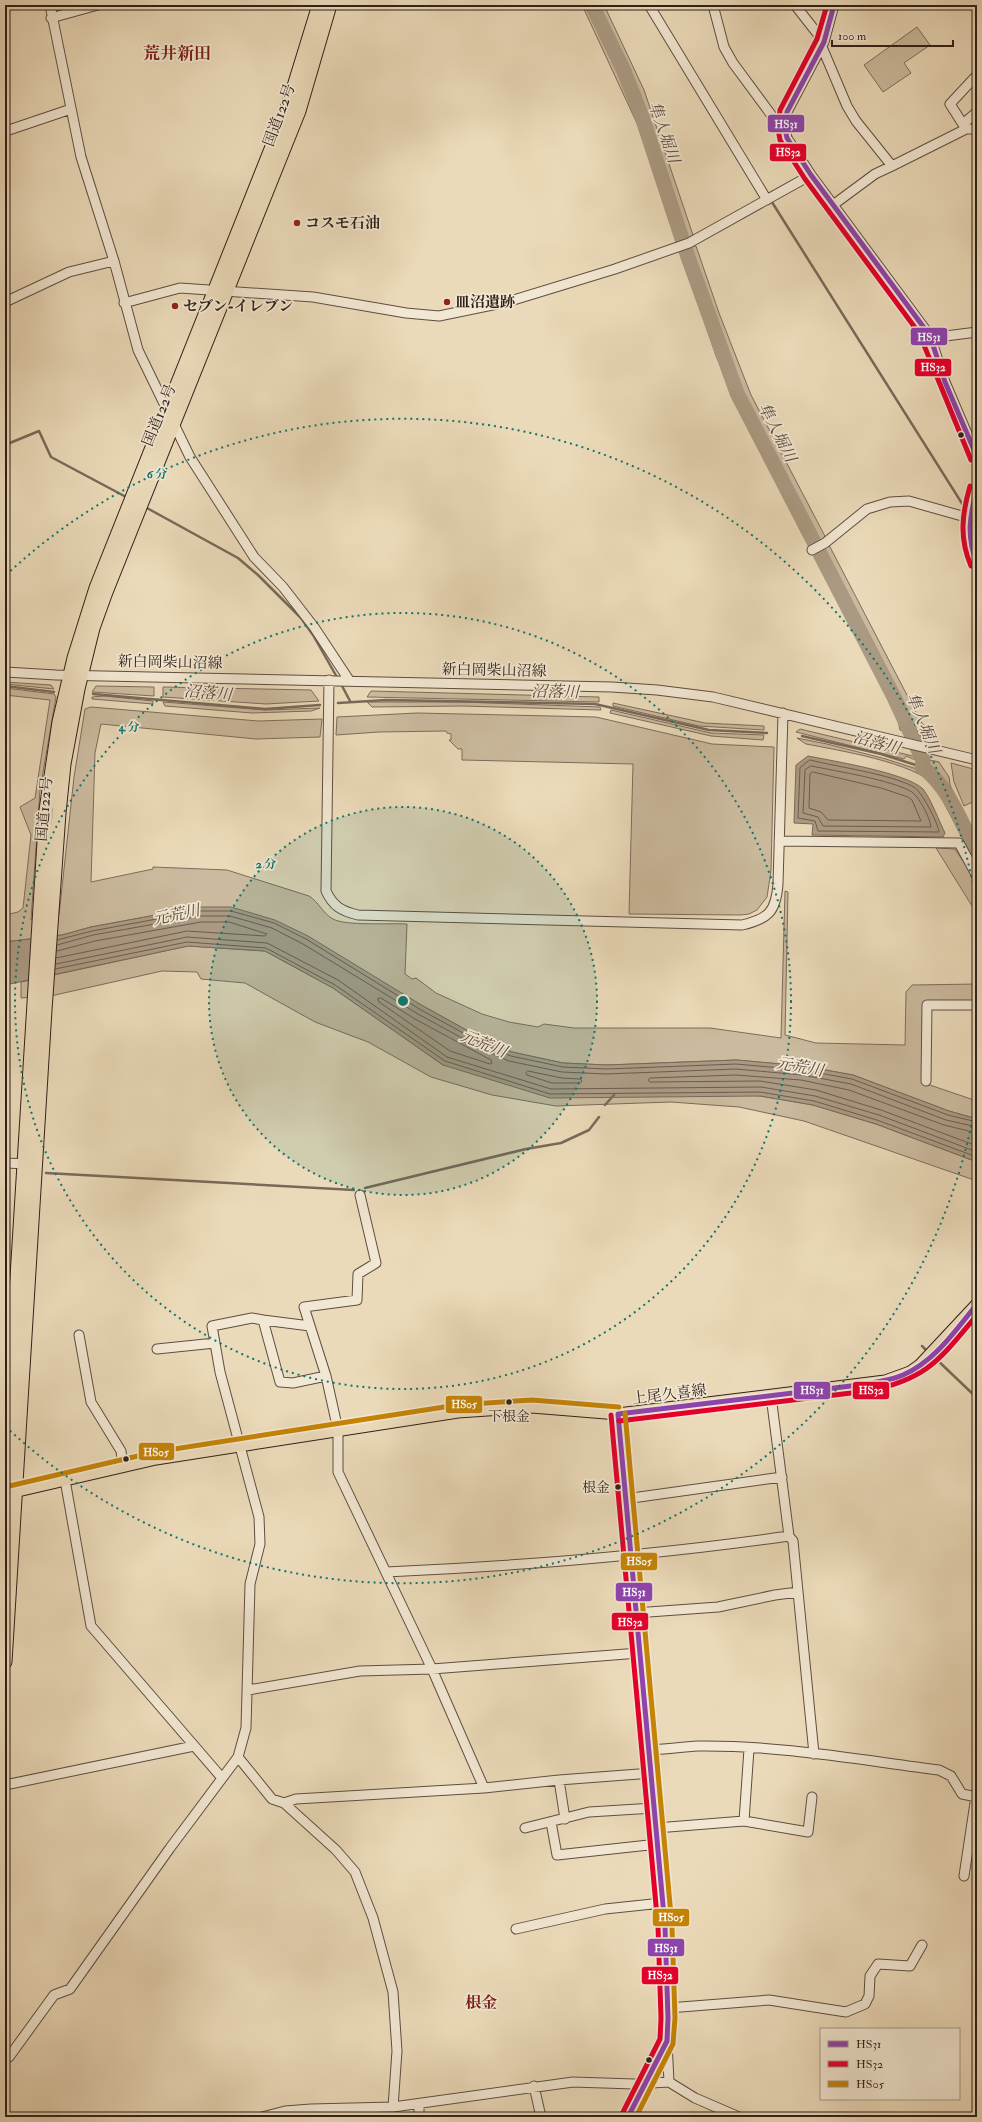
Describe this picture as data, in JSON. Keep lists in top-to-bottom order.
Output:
{
  "streets": {
    "highway": ["国道122号"],
    "main road": ["上尾久喜線"],
    "street": ["新白岡柴山沼線"]
  },
  "crossings": [
    ["国道122号", "新白岡柴山沼線"],
    ["国道122号", "上尾久喜線"]
  ],
  "districts": ["荒井新田", "根金"],
  "water": ["隼人堀川", "沼落川", "元荒川"],
  "places": [
    "コスモ石油",
    "皿沼遺跡",
    "セブン-イレブン",
    "下根金",
    "根金"
  ],
  "lines": ["transit line HS31", "transit line HS32", "transit line HS05"],
  "legend": ["HS31", "HS32", "HS05"],
  "scale_bar": "100 m",
  "rings": ["6 分", "4 分", "2 分"]
}
